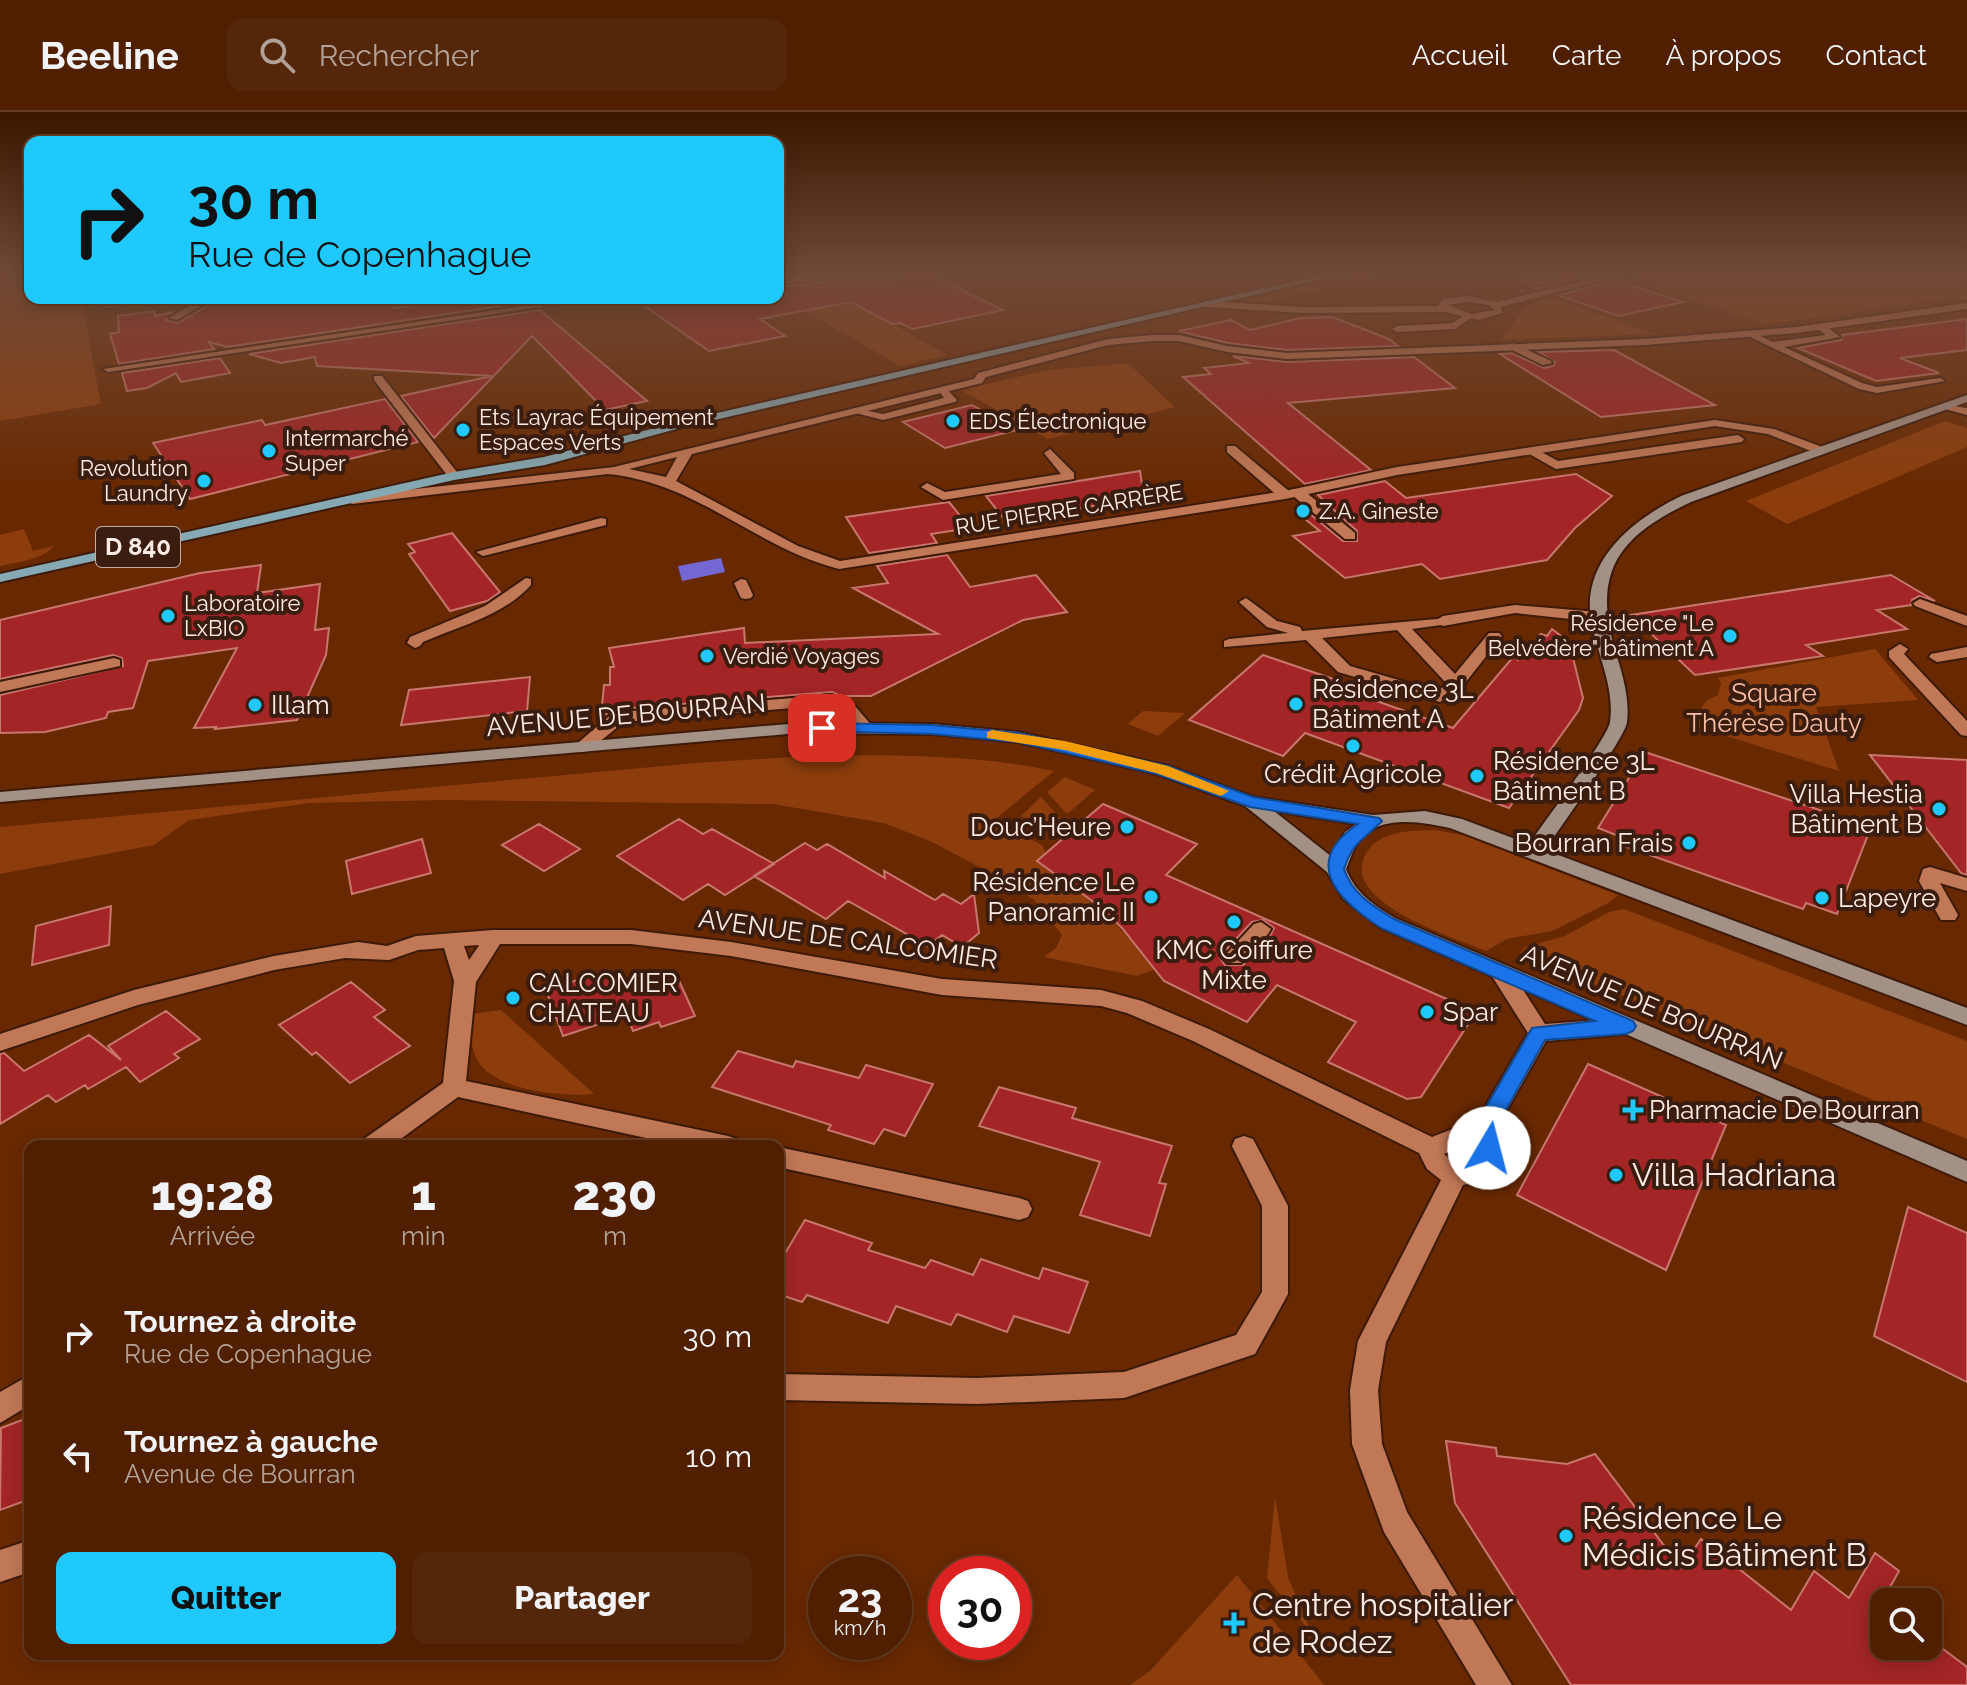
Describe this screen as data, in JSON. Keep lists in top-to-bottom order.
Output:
{
  "streets": {
    "main road": ["D 840", "AVENUE DE BOURRAN"],
    "street": ["RUE PIERRE CARRÈRE", "AVENUE DE CALCOMIER"]
  },
  "crossings": [
    ["RUE PIERRE CARRÈRE", "D 840"]
  ],
  "parks": ["Square Thérèse Dauty"],
  "places": {
    "other": [
      "EDS Électronique",
      "Ets Layrac Équipement Espaces Verts",
      "Intermarché Super",
      "Revolution Laundry",
      "Z.A. Gineste",
      "Laboratoire LxBIO",
      "Résidence \"Le Belvédère\" bâtiment A",
      "Verdié Voyages",
      "Résidence 3L Bâtiment A",
      "Illam",
      "Crédit Agricole",
      "Résidence 3L Bâtiment B",
      "Villa Hestia Bâtiment B",
      "Douc’Heure",
      "Bourran Frais",
      "Résidence Le Panoramic II",
      "Lapeyre",
      "KMC Coiffure Mixte",
      "CALCOMIER CHATEAU",
      "Spar",
      "Villa Hadriana",
      "Résidence Le Médicis Bâtiment B"
    ],
    "health": ["Pharmacie De Bourran", "Centre hospitalier de Rodez"]
  },
  "page": {
    "header": "Beeline",
    "search": "Rechercher",
    "nav": [
      "Accueil",
      "Carte",
      "À propos",
      "Contact"
    ],
    "turn": ["30 m", "Rue de Copenhague"],
    "eta": [
      "19:28",
      "Arrivée",
      "1",
      "min",
      "230",
      "m"
    ],
    "list": [
      {
        "name": "Tournez à droite",
        "note": "Rue de Copenhague",
        "value": "30 m"
      },
      {
        "name": "Tournez à gauche",
        "note": "Avenue de Bourran",
        "value": "10 m"
      }
    ],
    "buttons": ["Quitter", "Partager"],
    "speed": "23 km/h",
    "limit": "30"
  }
}
